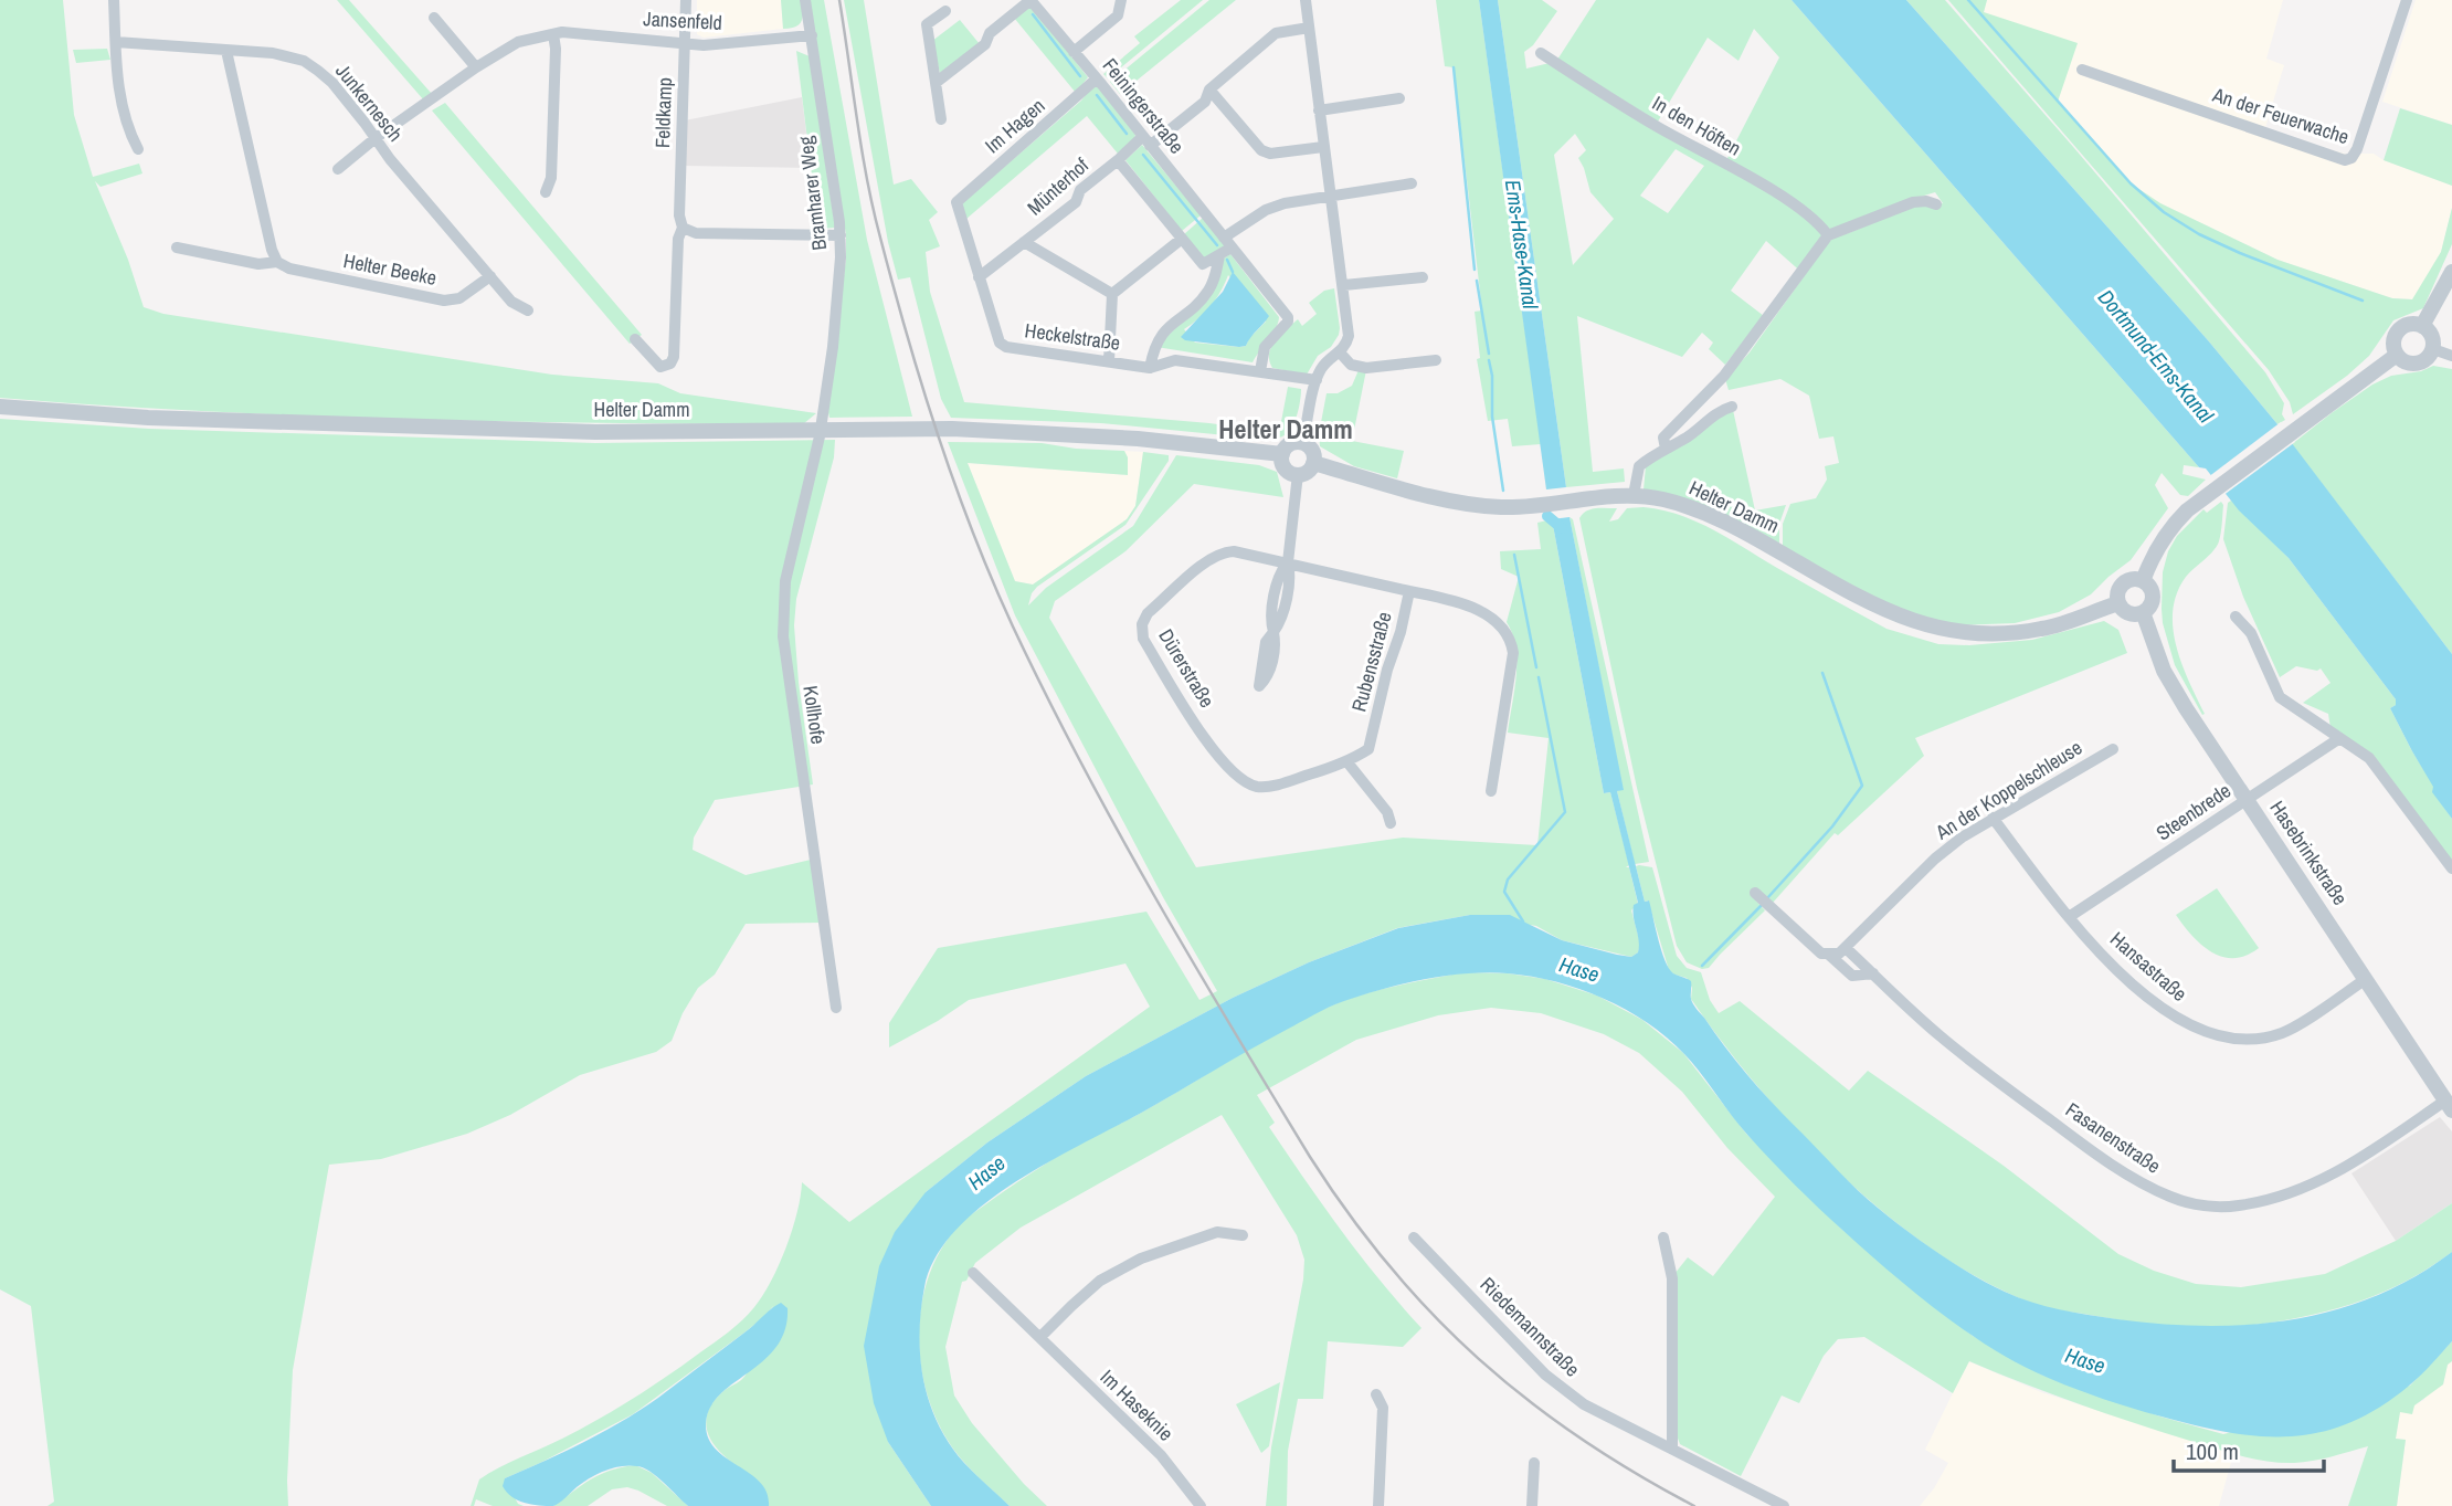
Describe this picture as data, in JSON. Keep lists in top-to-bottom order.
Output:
{
  "streets": {
    "street": [
      "Jansenfeld",
      "Junkernesch",
      "Feiningerstraße",
      "Feldkamp",
      "An der Feuerwache",
      "Im Hagen",
      "In den Höften",
      "Münterhof",
      "Bramharer Weg",
      "Helter Beeke",
      "Heckelstraße",
      "Helter Damm",
      "Rubensstraße",
      "Dürerstraße",
      "Kollhofe",
      "An der Koppelschleuse",
      "Steenbrede",
      "Hasebrinkstraße",
      "Hansastraße",
      "Fasanenstraße",
      "Riedemannstraße",
      "Im Haseknie"
    ]
  },
  "crossings": [
    ["Jansenfeld", "Junkernesch"],
    ["Jansenfeld", "Feldkamp"],
    ["Jansenfeld", "Bramharer Weg"],
    ["Junkernesch", "Helter Beeke"],
    ["Feiningerstraße", "Im Hagen"],
    ["Feiningerstraße", "Münterhof"],
    ["Feiningerstraße", "Heckelstraße"],
    ["Im Hagen", "Heckelstraße"],
    ["Münterhof", "Heckelstraße"],
    ["Bramharer Weg", "Helter Damm"],
    ["Bramharer Weg", "Kollhofe"],
    ["Helter Damm", "Kollhofe"],
    ["Helter Damm", "Hasebrinkstraße"],
    ["Rubensstraße", "Dürerstraße"],
    ["An der Koppelschleuse", "Hansastraße"],
    ["An der Koppelschleuse", "Fasanenstraße"],
    ["Steenbrede", "Hasebrinkstraße"],
    ["Steenbrede", "Hansastraße"],
    ["Hasebrinkstraße", "Hansastraße"],
    ["Hasebrinkstraße", "Fasanenstraße"]
  ],
  "districts": ["Helter Damm"],
  "water": ["Ems-Hase-Kanal", "Dortmund-Ems-Kanal", "Hase"],
  "scale_bar": "100 m"
}
